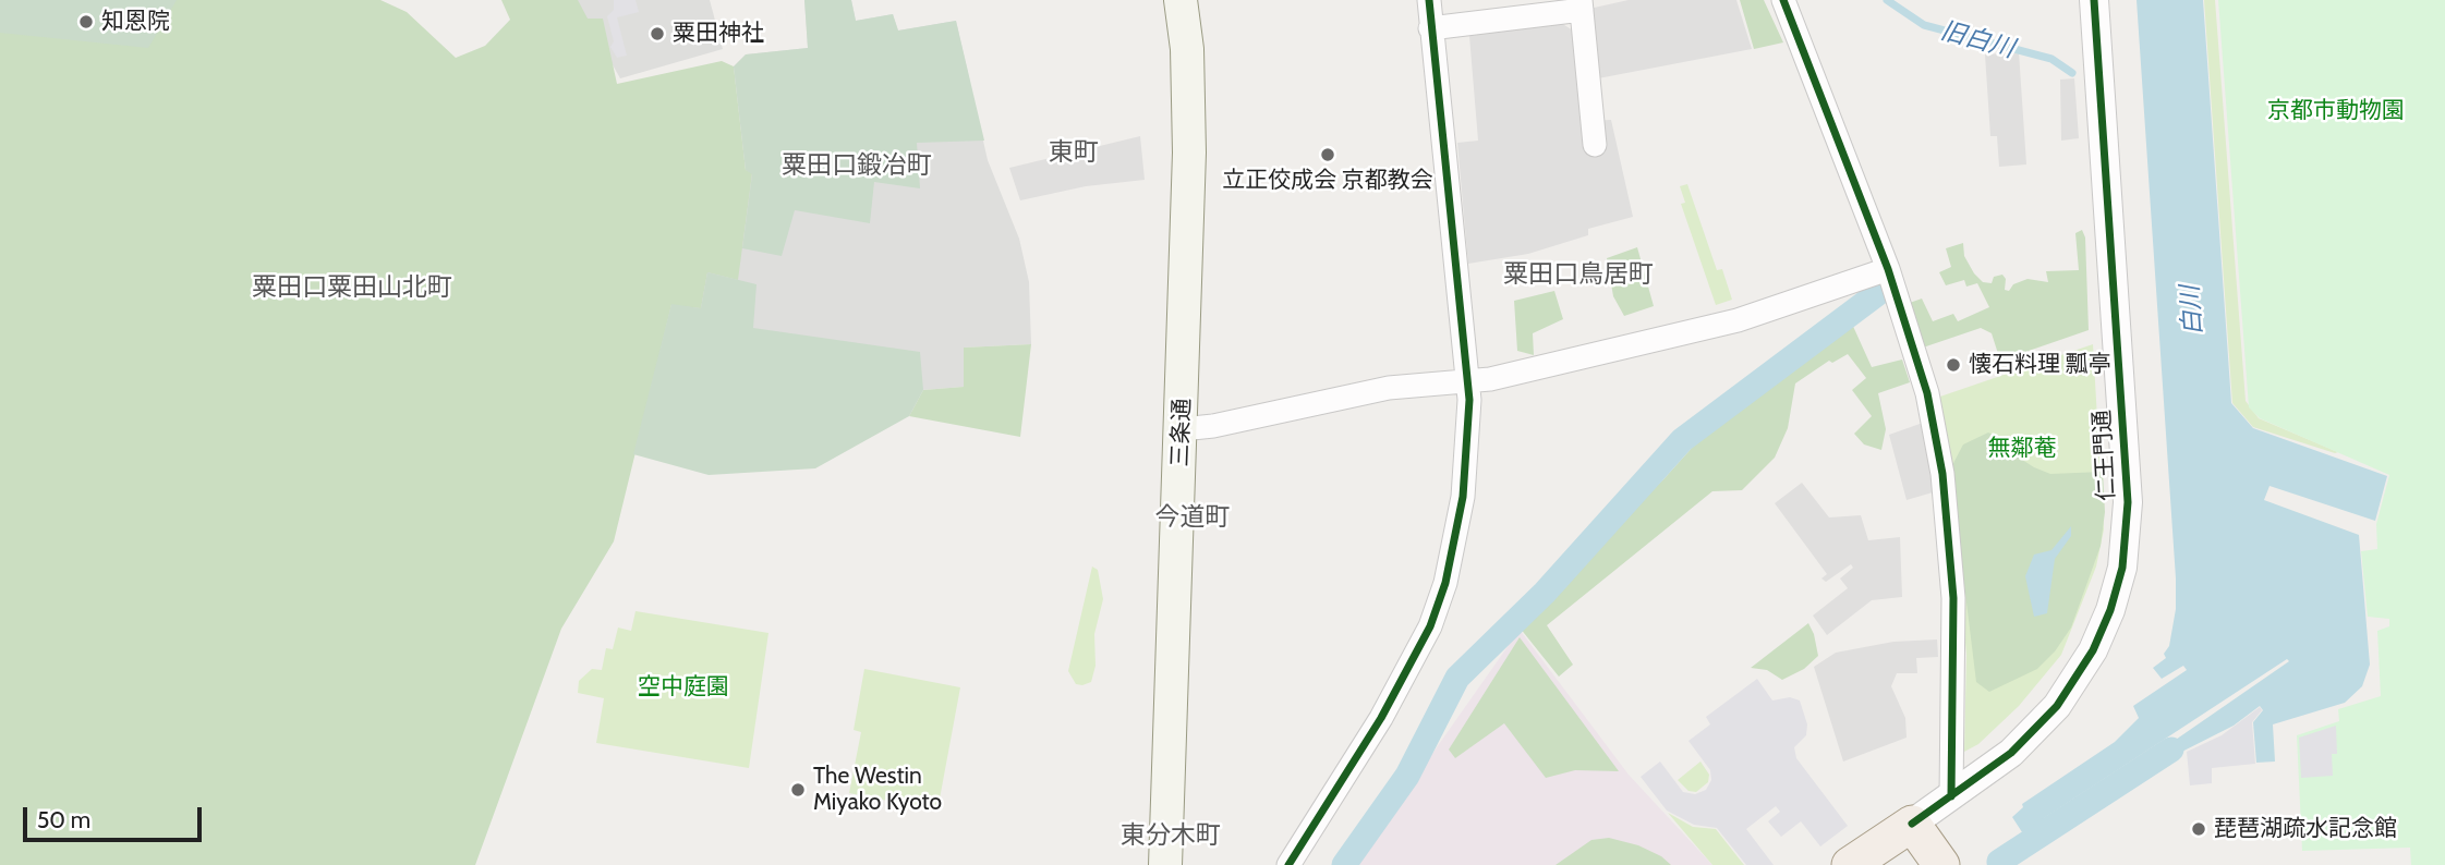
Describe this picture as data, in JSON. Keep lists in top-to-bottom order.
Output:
{
  "streets": {
    "main road": ["三条通", "仁王門通"]
  },
  "districts": [
    "東町",
    "粟田口鍛冶町",
    "粟田口鳥居町",
    "粟田口粟田山北町",
    "今道町",
    "東分木町"
  ],
  "water": ["旧白川", "白川"],
  "parks": ["京都市動物園", "無鄰菴", "空中庭園"],
  "places": [
    "知恩院",
    "粟田神社",
    "立正佼成会 京都教会",
    "懐石料理 瓢亭",
    "The Westin Miyako Kyoto",
    "琵琶湖疏水記念館"
  ],
  "scale_bar": "50 m"
}
